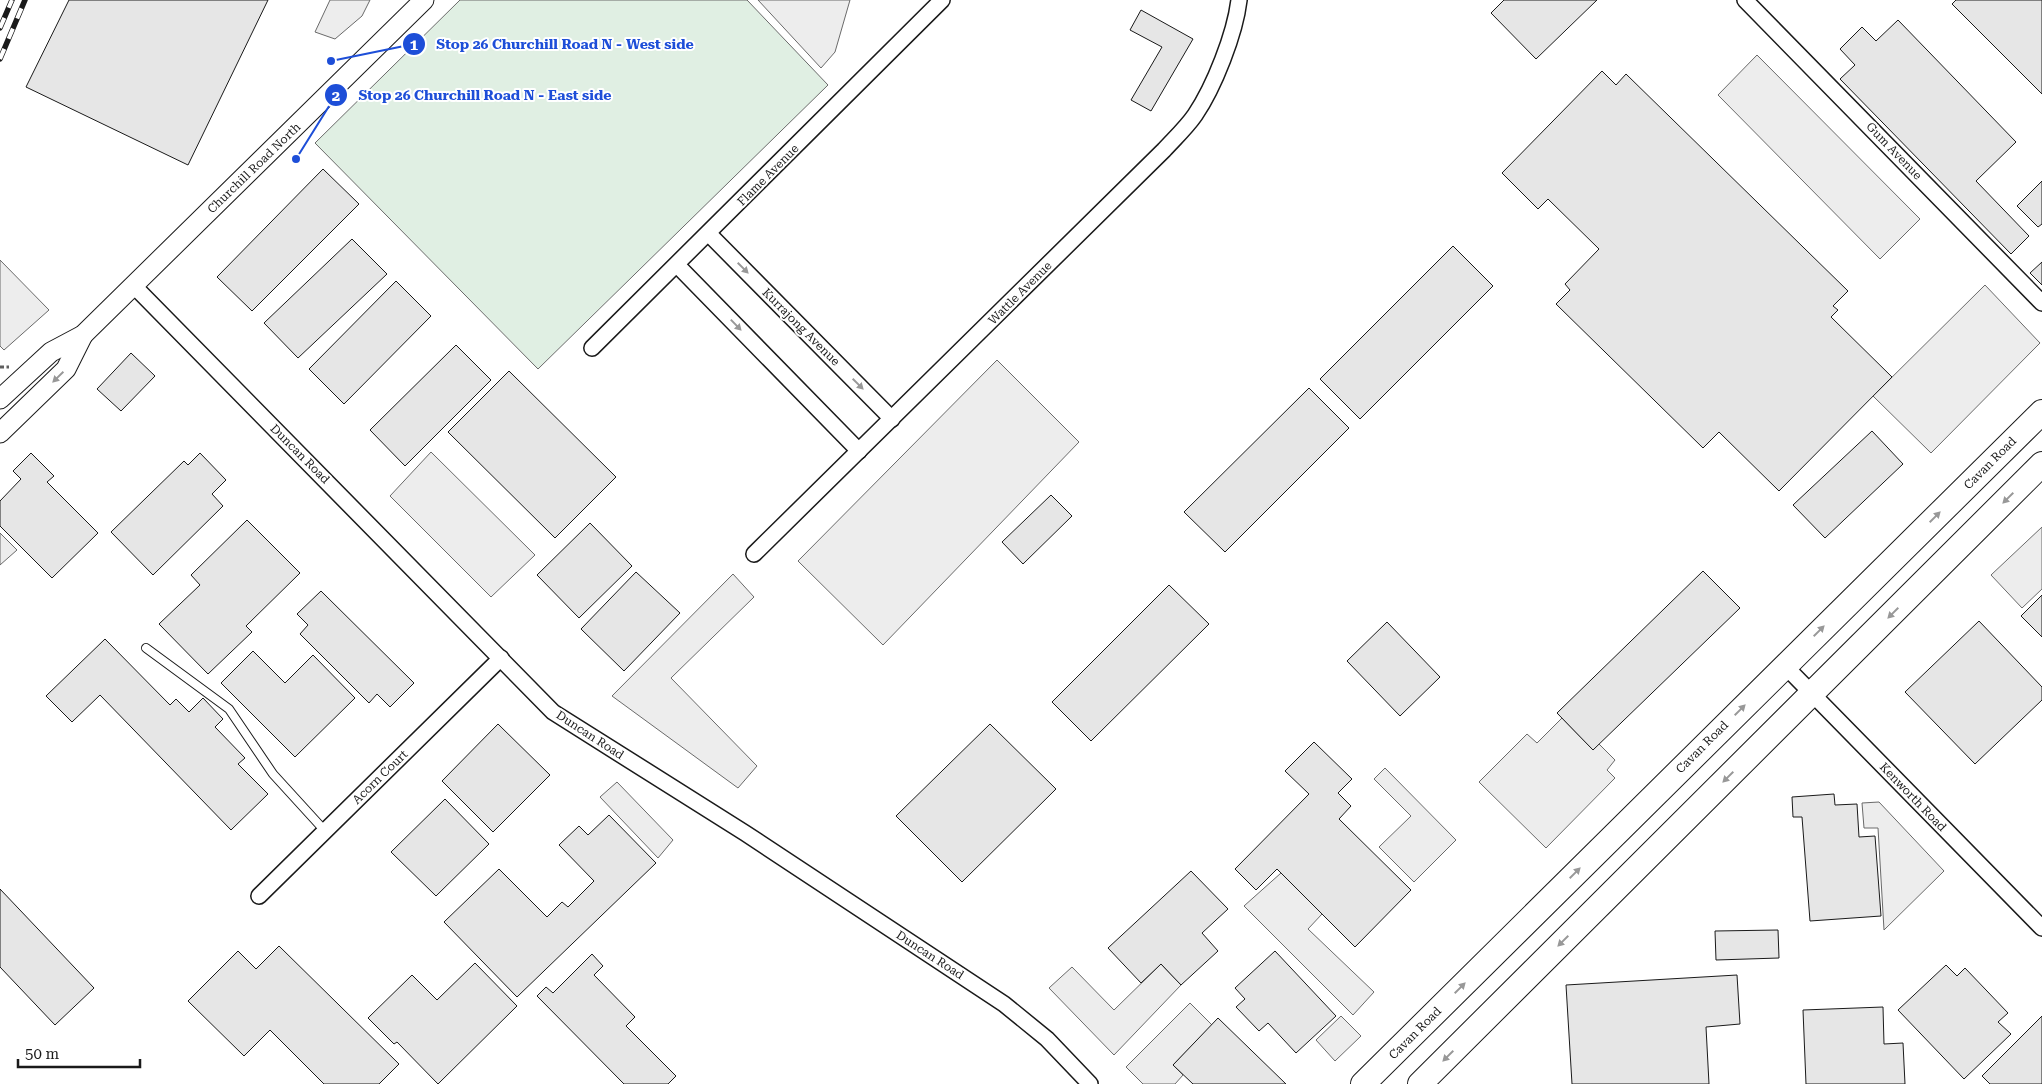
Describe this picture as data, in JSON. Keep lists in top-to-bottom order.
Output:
{
  "streets": {
    "main road": ["Cavan Road"],
    "street": [
      "Gum Avenue",
      "Churchill Road North",
      "Flame Avenue",
      "Wattle Avenue",
      "Kurrajong Avenue",
      "Duncan Road",
      "Acorn Court",
      "Kenworth Road"
    ]
  },
  "crossings": [
    ["Churchill Road North", "Duncan Road"],
    ["Flame Avenue", "Kurrajong Avenue"],
    ["Wattle Avenue", "Kurrajong Avenue"],
    ["Duncan Road", "Acorn Court"],
    ["Cavan Road", "Kenworth Road"]
  ],
  "places": ["Stop 26 Churchill Road N - West side", "Stop 26 Churchill Road N - East side"],
  "scale_bar": "50 m"
}
